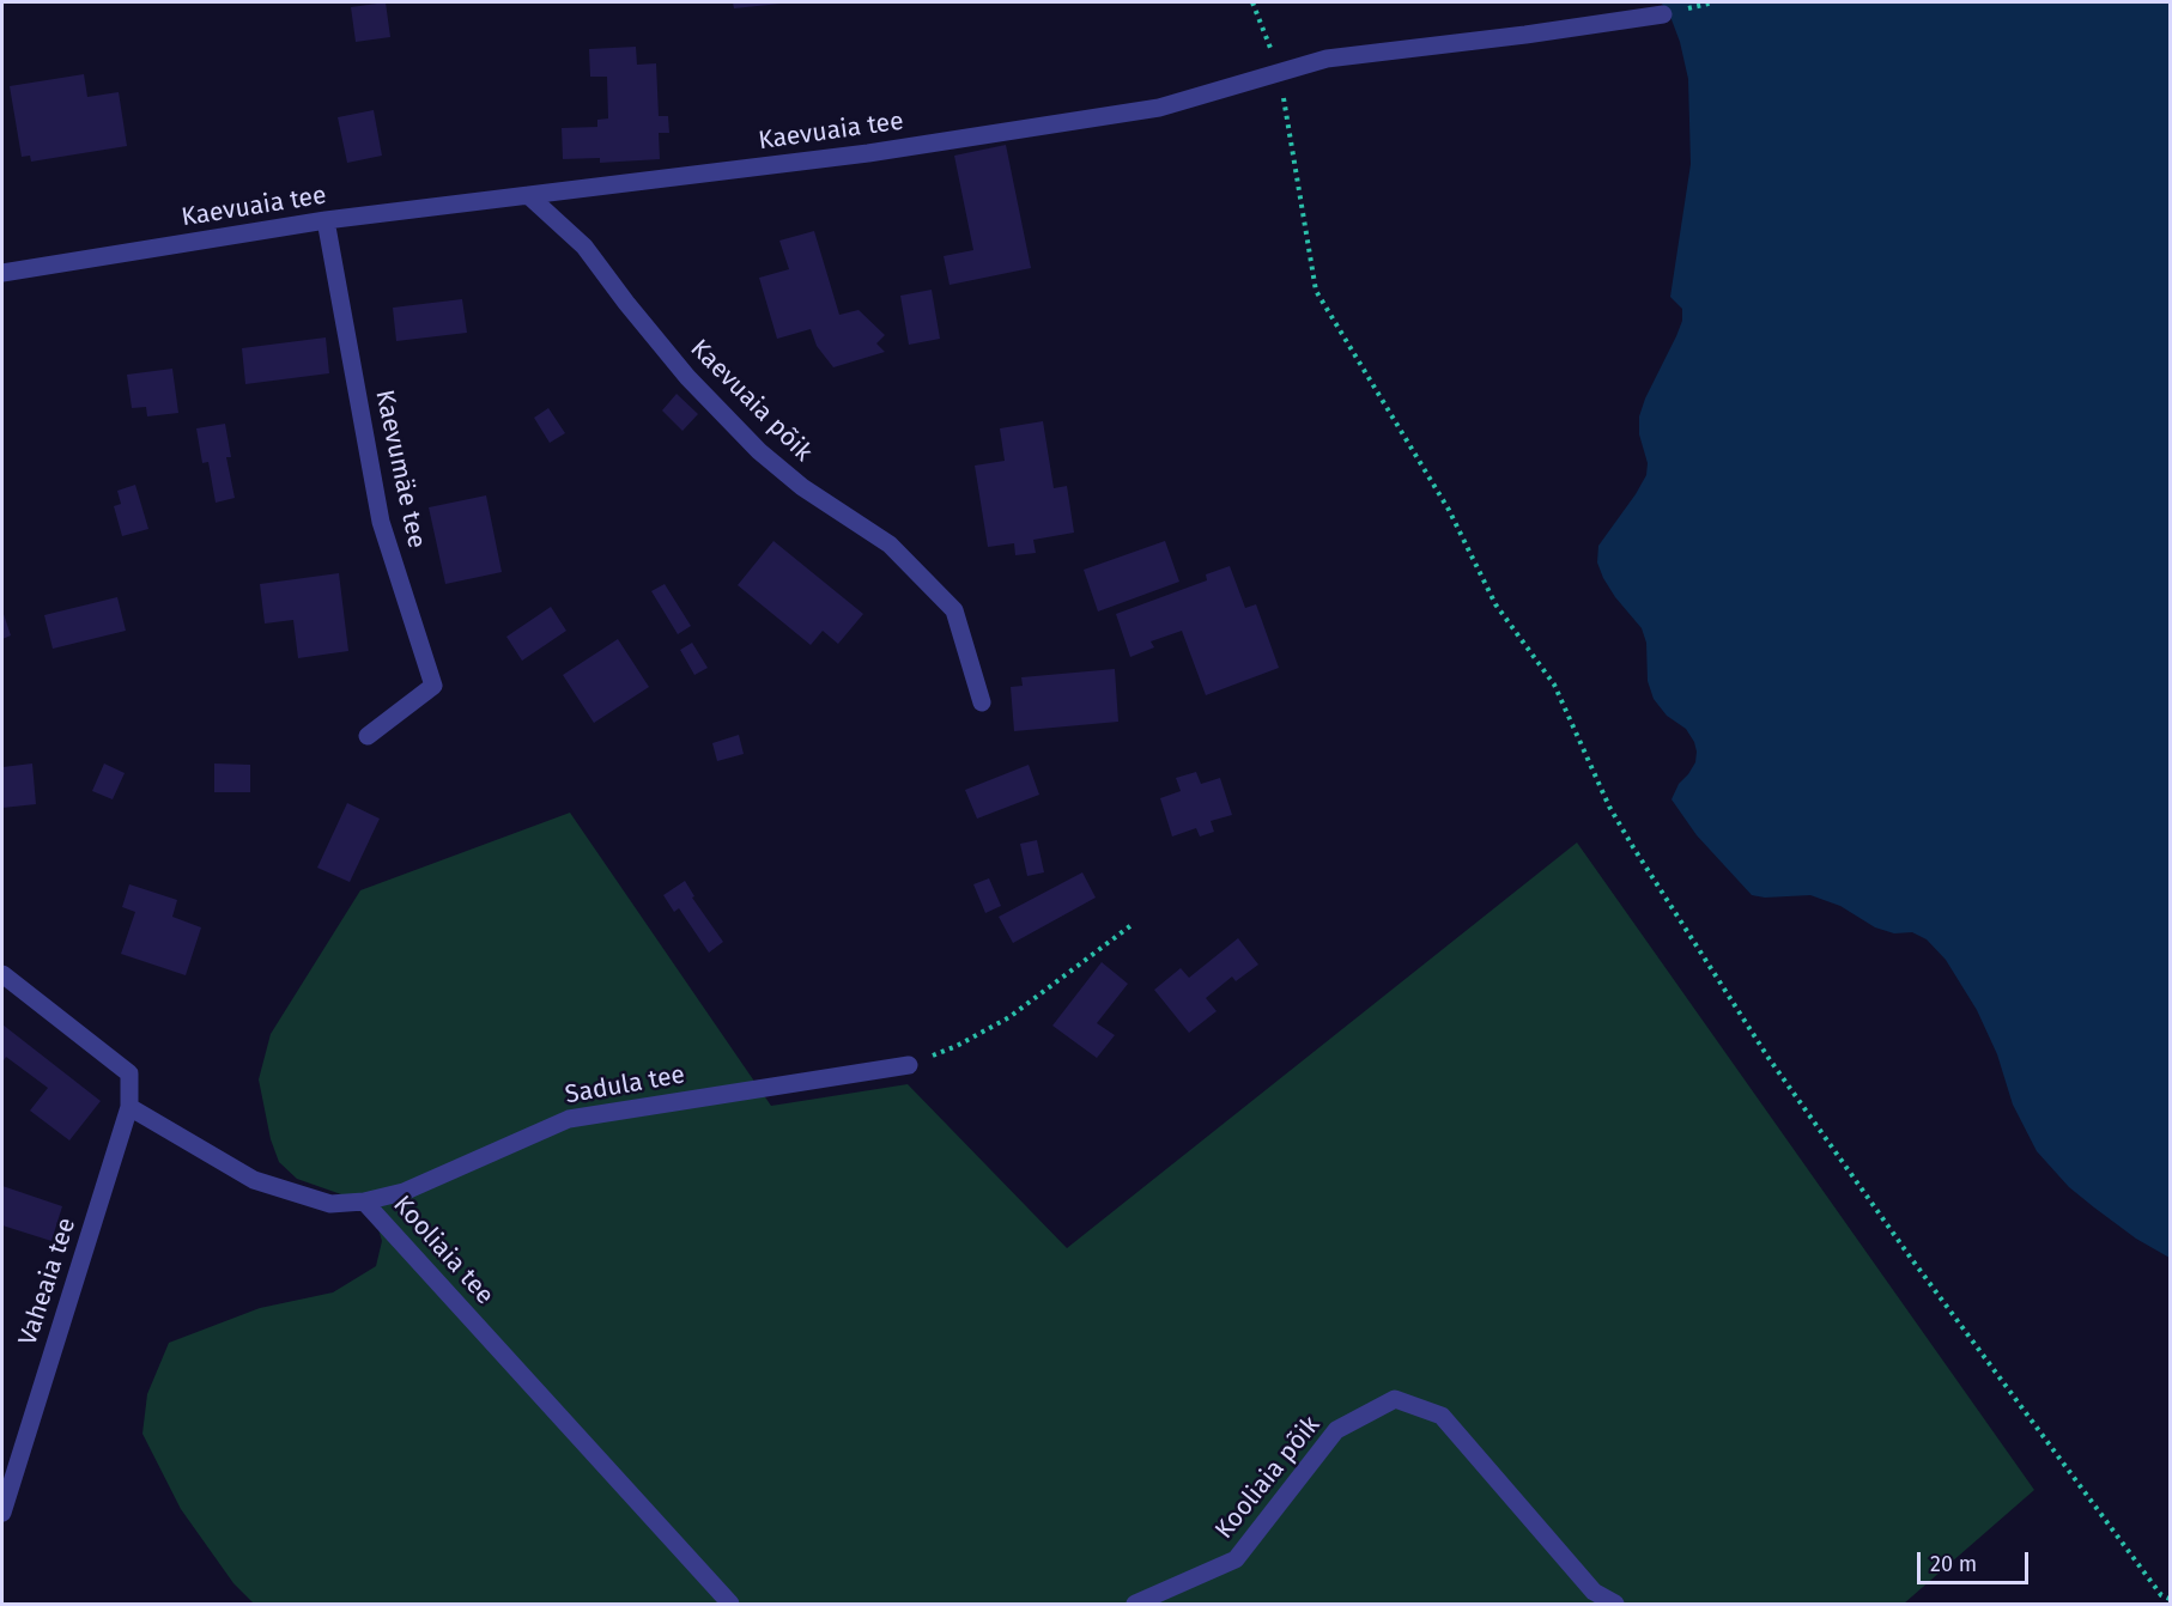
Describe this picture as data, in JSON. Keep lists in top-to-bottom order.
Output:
{
  "streets": {
    "street": [
      "Kaevuaia tee",
      "Kaevuaia põik",
      "Kaevumäe tee",
      "Sadula tee",
      "Kooliaia tee",
      "Vaheaia tee",
      "Kooliaia põik"
    ]
  },
  "crossings": [
    ["Kaevuaia tee", "Kaevuaia põik"],
    ["Kaevuaia tee", "Kaevumäe tee"],
    ["Sadula tee", "Kooliaia tee"],
    ["Kooliaia tee", "Vaheaia tee"]
  ],
  "scale_bar": "20 m"
}
